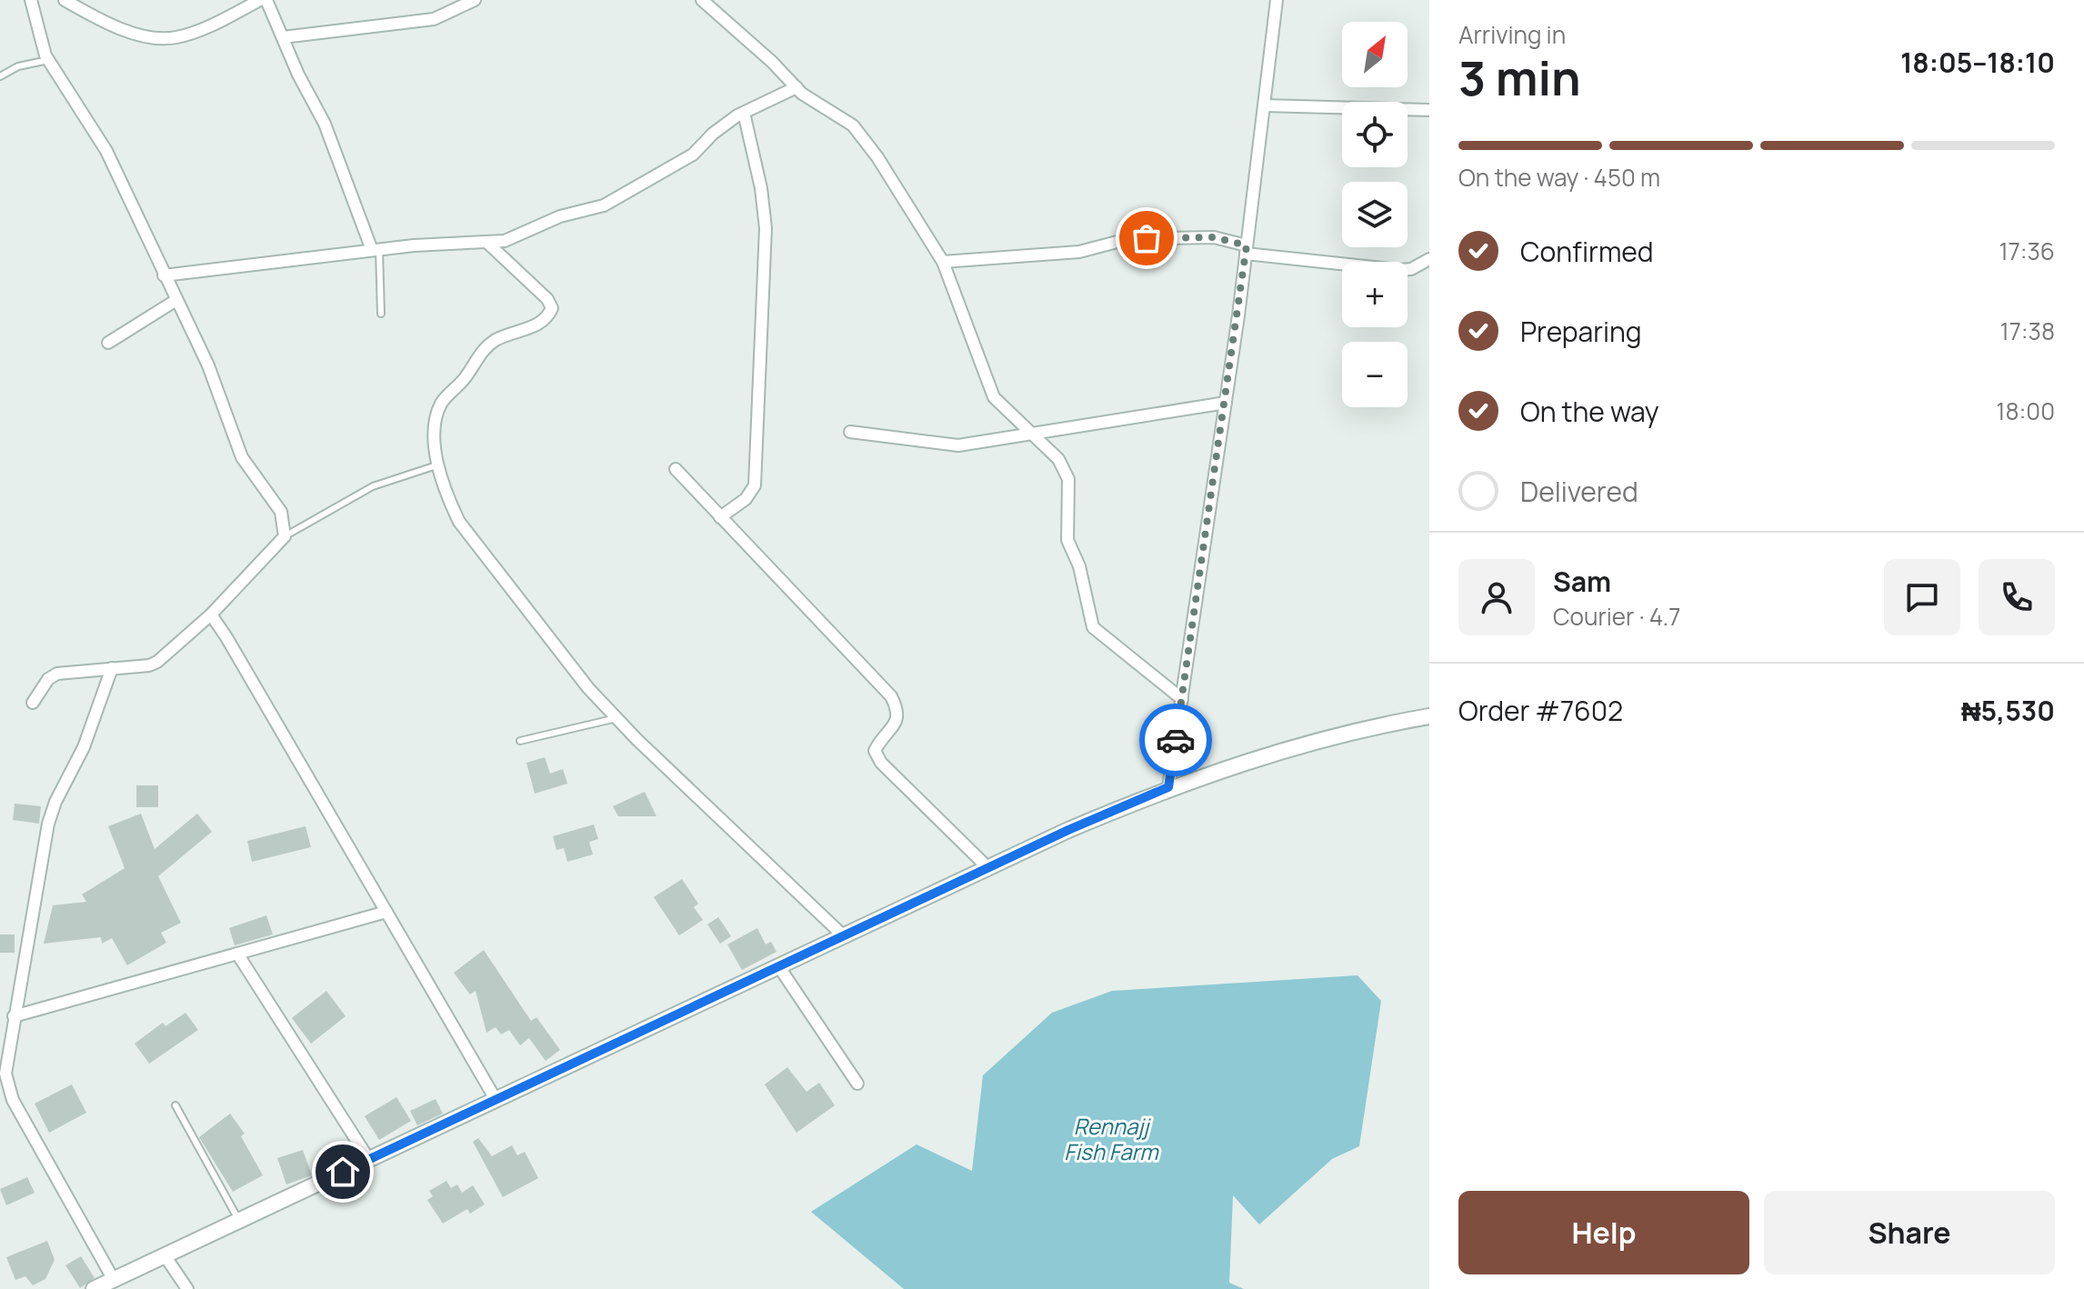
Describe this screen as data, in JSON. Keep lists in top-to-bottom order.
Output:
{
  "water": ["Rennajj Fish Farm"],
  "north": "top right",
  "page": {
    "heading": ["3 min", "Arriving in", "18:05–18:10"],
    "panel": [
      "Sam",
      "Courier · 4.7",
      "Order #7602",
      "₦5,530"
    ],
    "map_buttons": ["+", "−"],
    "bar": "On the way · 450 m",
    "list": [
      ["Confirmed", "17:36"],
      ["Preparing", "17:38"],
      ["On the way", "18:00"],
      "Delivered"
    ],
    "buttons": ["Help", "Share"]
  }
}
